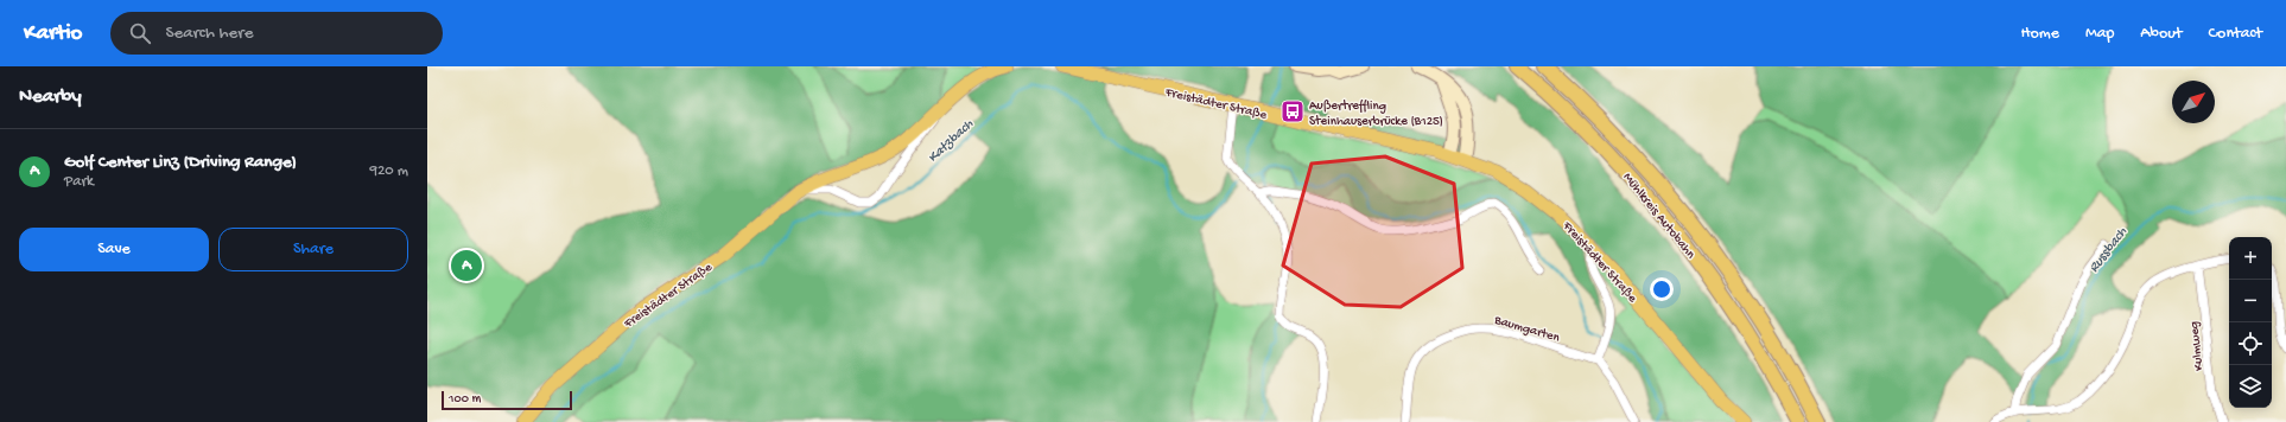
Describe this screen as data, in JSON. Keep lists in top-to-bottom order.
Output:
{
  "streets": {
    "highway": ["Mühlkreis Autobahn"],
    "main road": ["Freistädter Straße"],
    "street": ["Baumgarten", "Kulmweg"]
  },
  "water": ["Katzbach", "Russbach"],
  "places": {
    "bus stop": ["Außertreffling Steinhauserbrücke (B125)"]
  },
  "scale_bar": "100 m",
  "north": "top right",
  "page": {
    "header": "Kartio",
    "search": "Search here",
    "nav": [
      "Home",
      "Map",
      "About",
      "Contact"
    ],
    "heading": "Nearby",
    "list": [
      {
        "mark": "A",
        "name": "Golf Center Linz (Driving Range)",
        "note": "Park",
        "value": "920 m"
      }
    ],
    "buttons": ["Save", "Share"],
    "map_buttons": ["+", "−"],
    "pins": "A",
    "scale": "100 m"
  }
}
